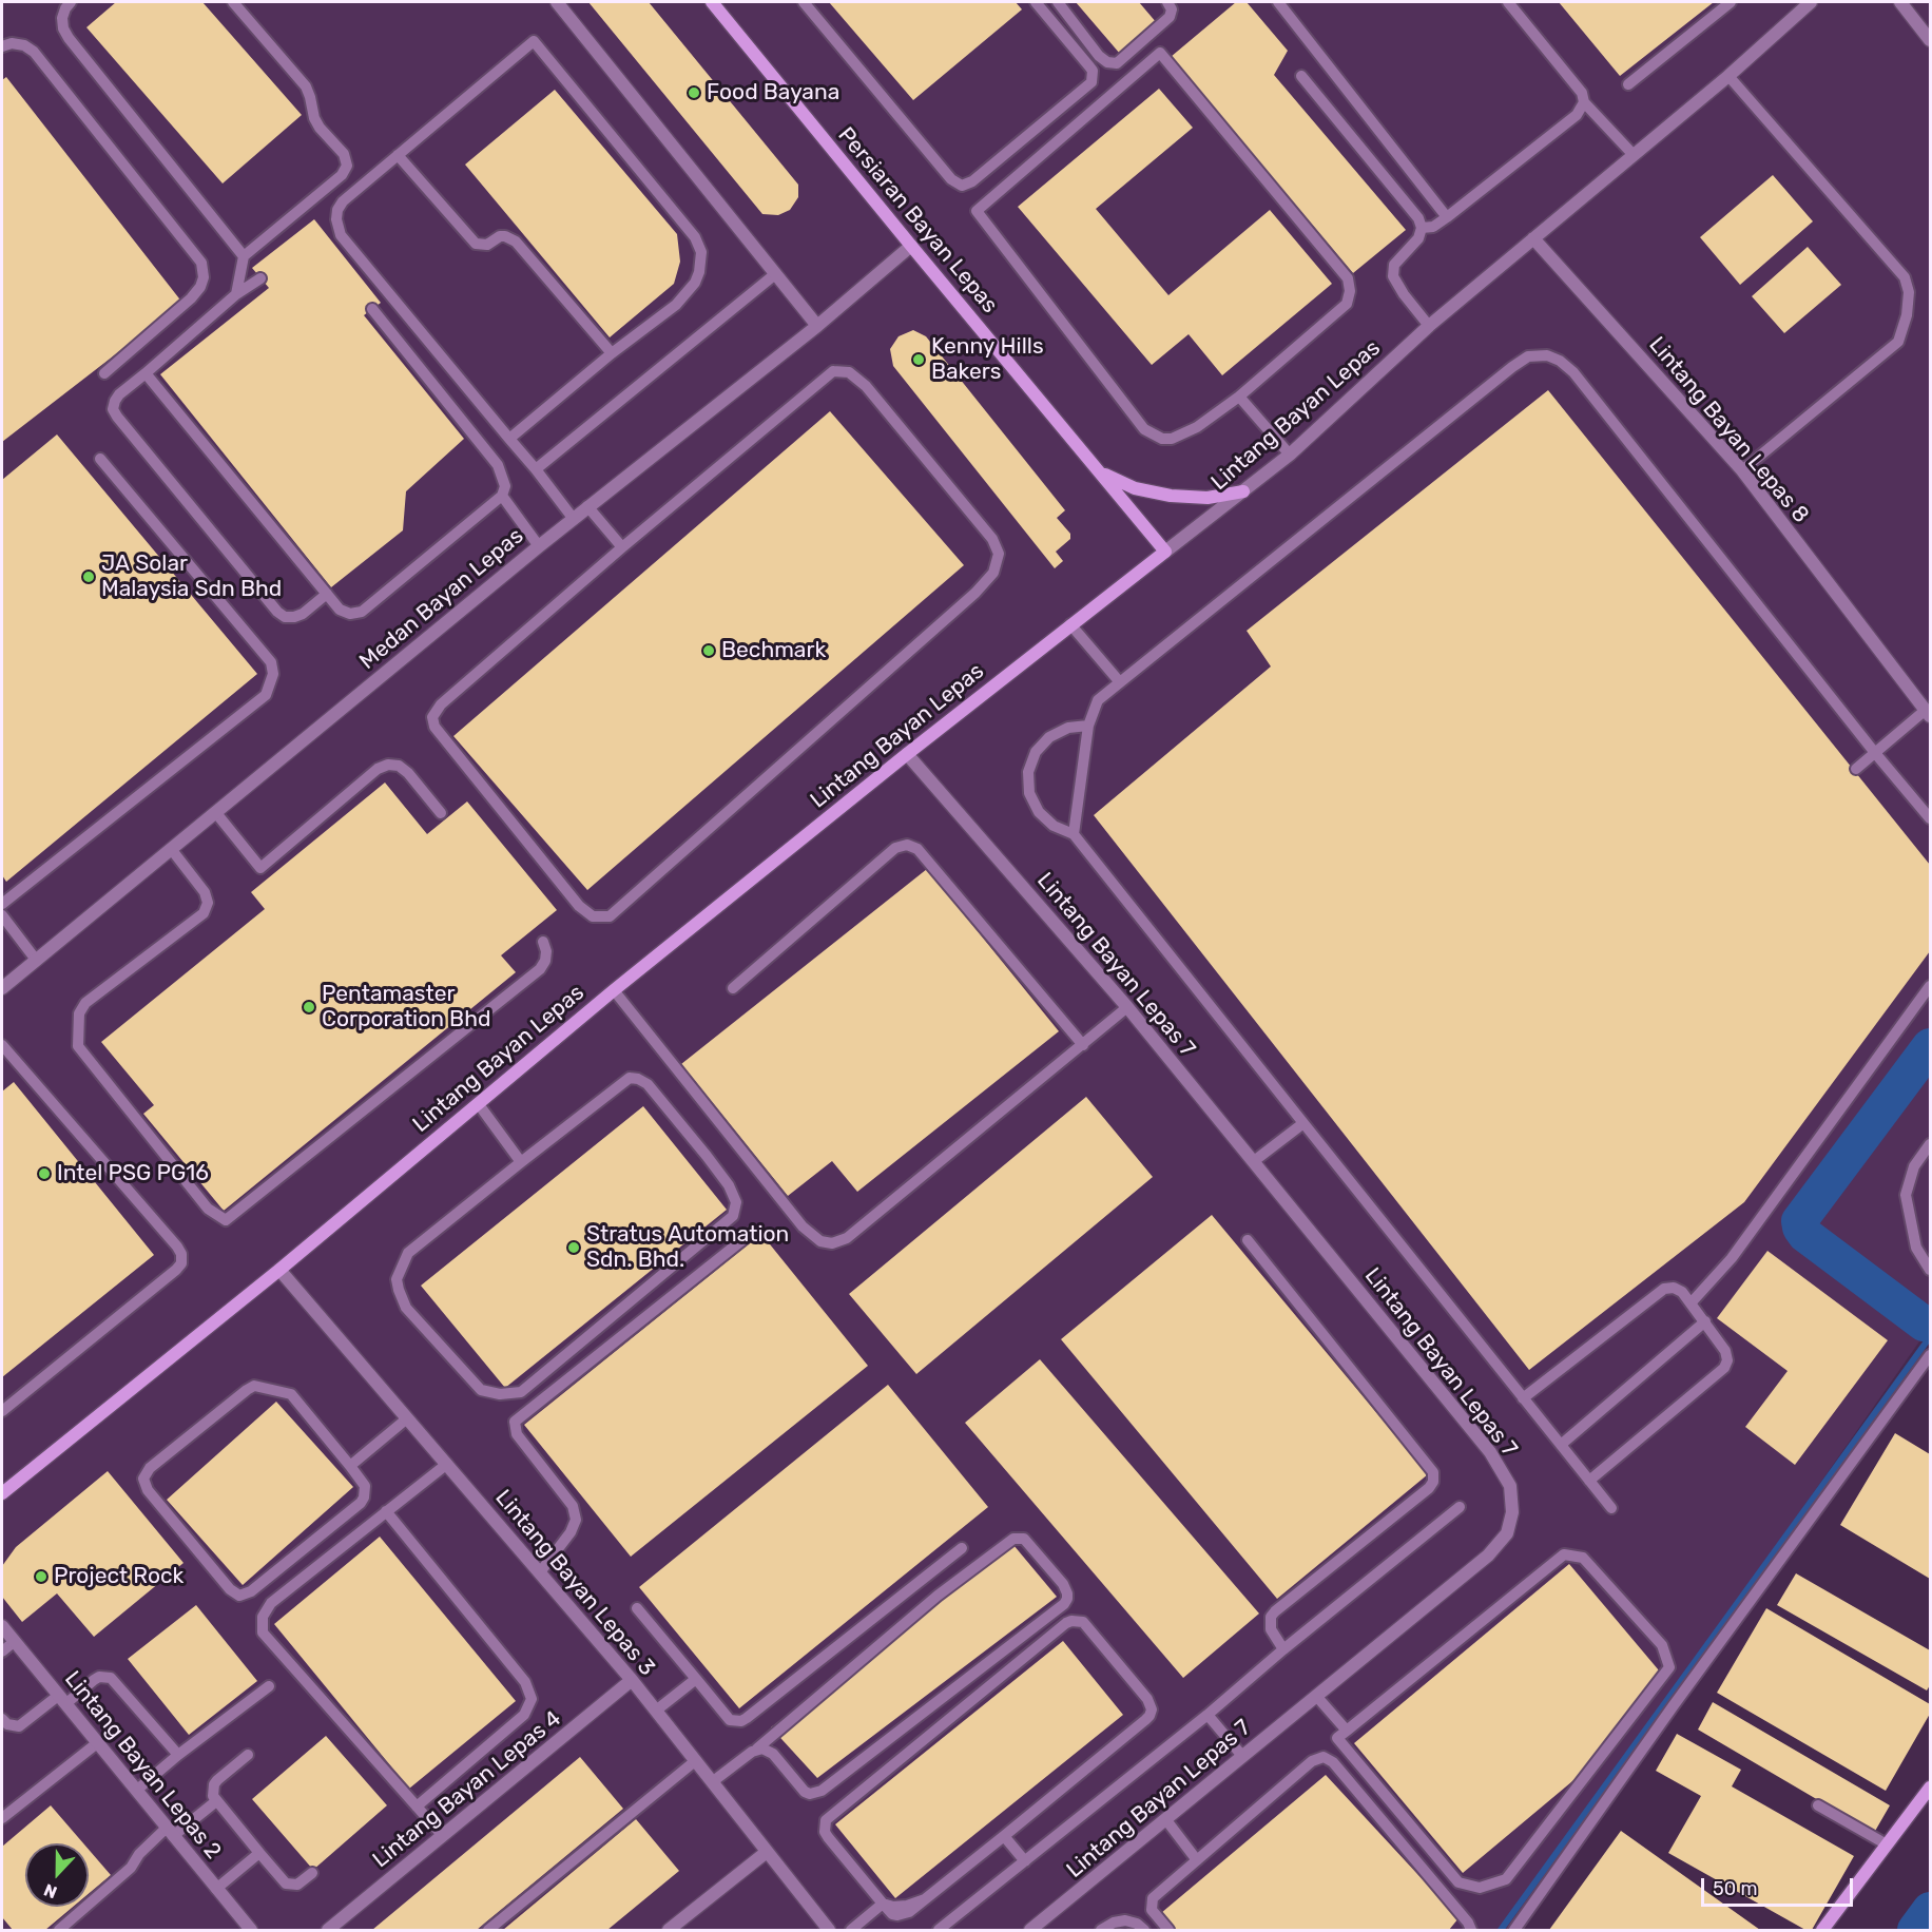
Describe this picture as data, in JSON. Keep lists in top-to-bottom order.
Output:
{
  "streets": {
    "street": [
      "Persiaran Bayan Lepas",
      "Lintang Bayan Lepas",
      "Lintang Bayan Lepas 8",
      "Medan Bayan Lepas",
      "Lintang Bayan Lepas 7",
      "Lintang Bayan Lepas 3",
      "Lintang Bayan Lepas 2",
      "Lintang Bayan Lepas 4"
    ]
  },
  "crossings": [
    ["Persiaran Bayan Lepas", "Lintang Bayan Lepas"],
    ["Persiaran Bayan Lepas", "Medan Bayan Lepas"],
    ["Lintang Bayan Lepas", "Lintang Bayan Lepas 8"],
    ["Lintang Bayan Lepas", "Lintang Bayan Lepas 7"],
    ["Lintang Bayan Lepas", "Lintang Bayan Lepas 3"],
    ["Lintang Bayan Lepas 3", "Lintang Bayan Lepas 4"]
  ],
  "places": [
    "Food Bayana",
    "Kenny Hills Bakers",
    "JA Solar Malaysia Sdn Bhd",
    "Bechmark",
    "Pentamaster Corporation Bhd",
    "Intel PSG PG16",
    "Stratus Automation Sdn. Bhd.",
    "Project Rock"
  ],
  "scale_bar": "50 m",
  "north": "bottom"
}
